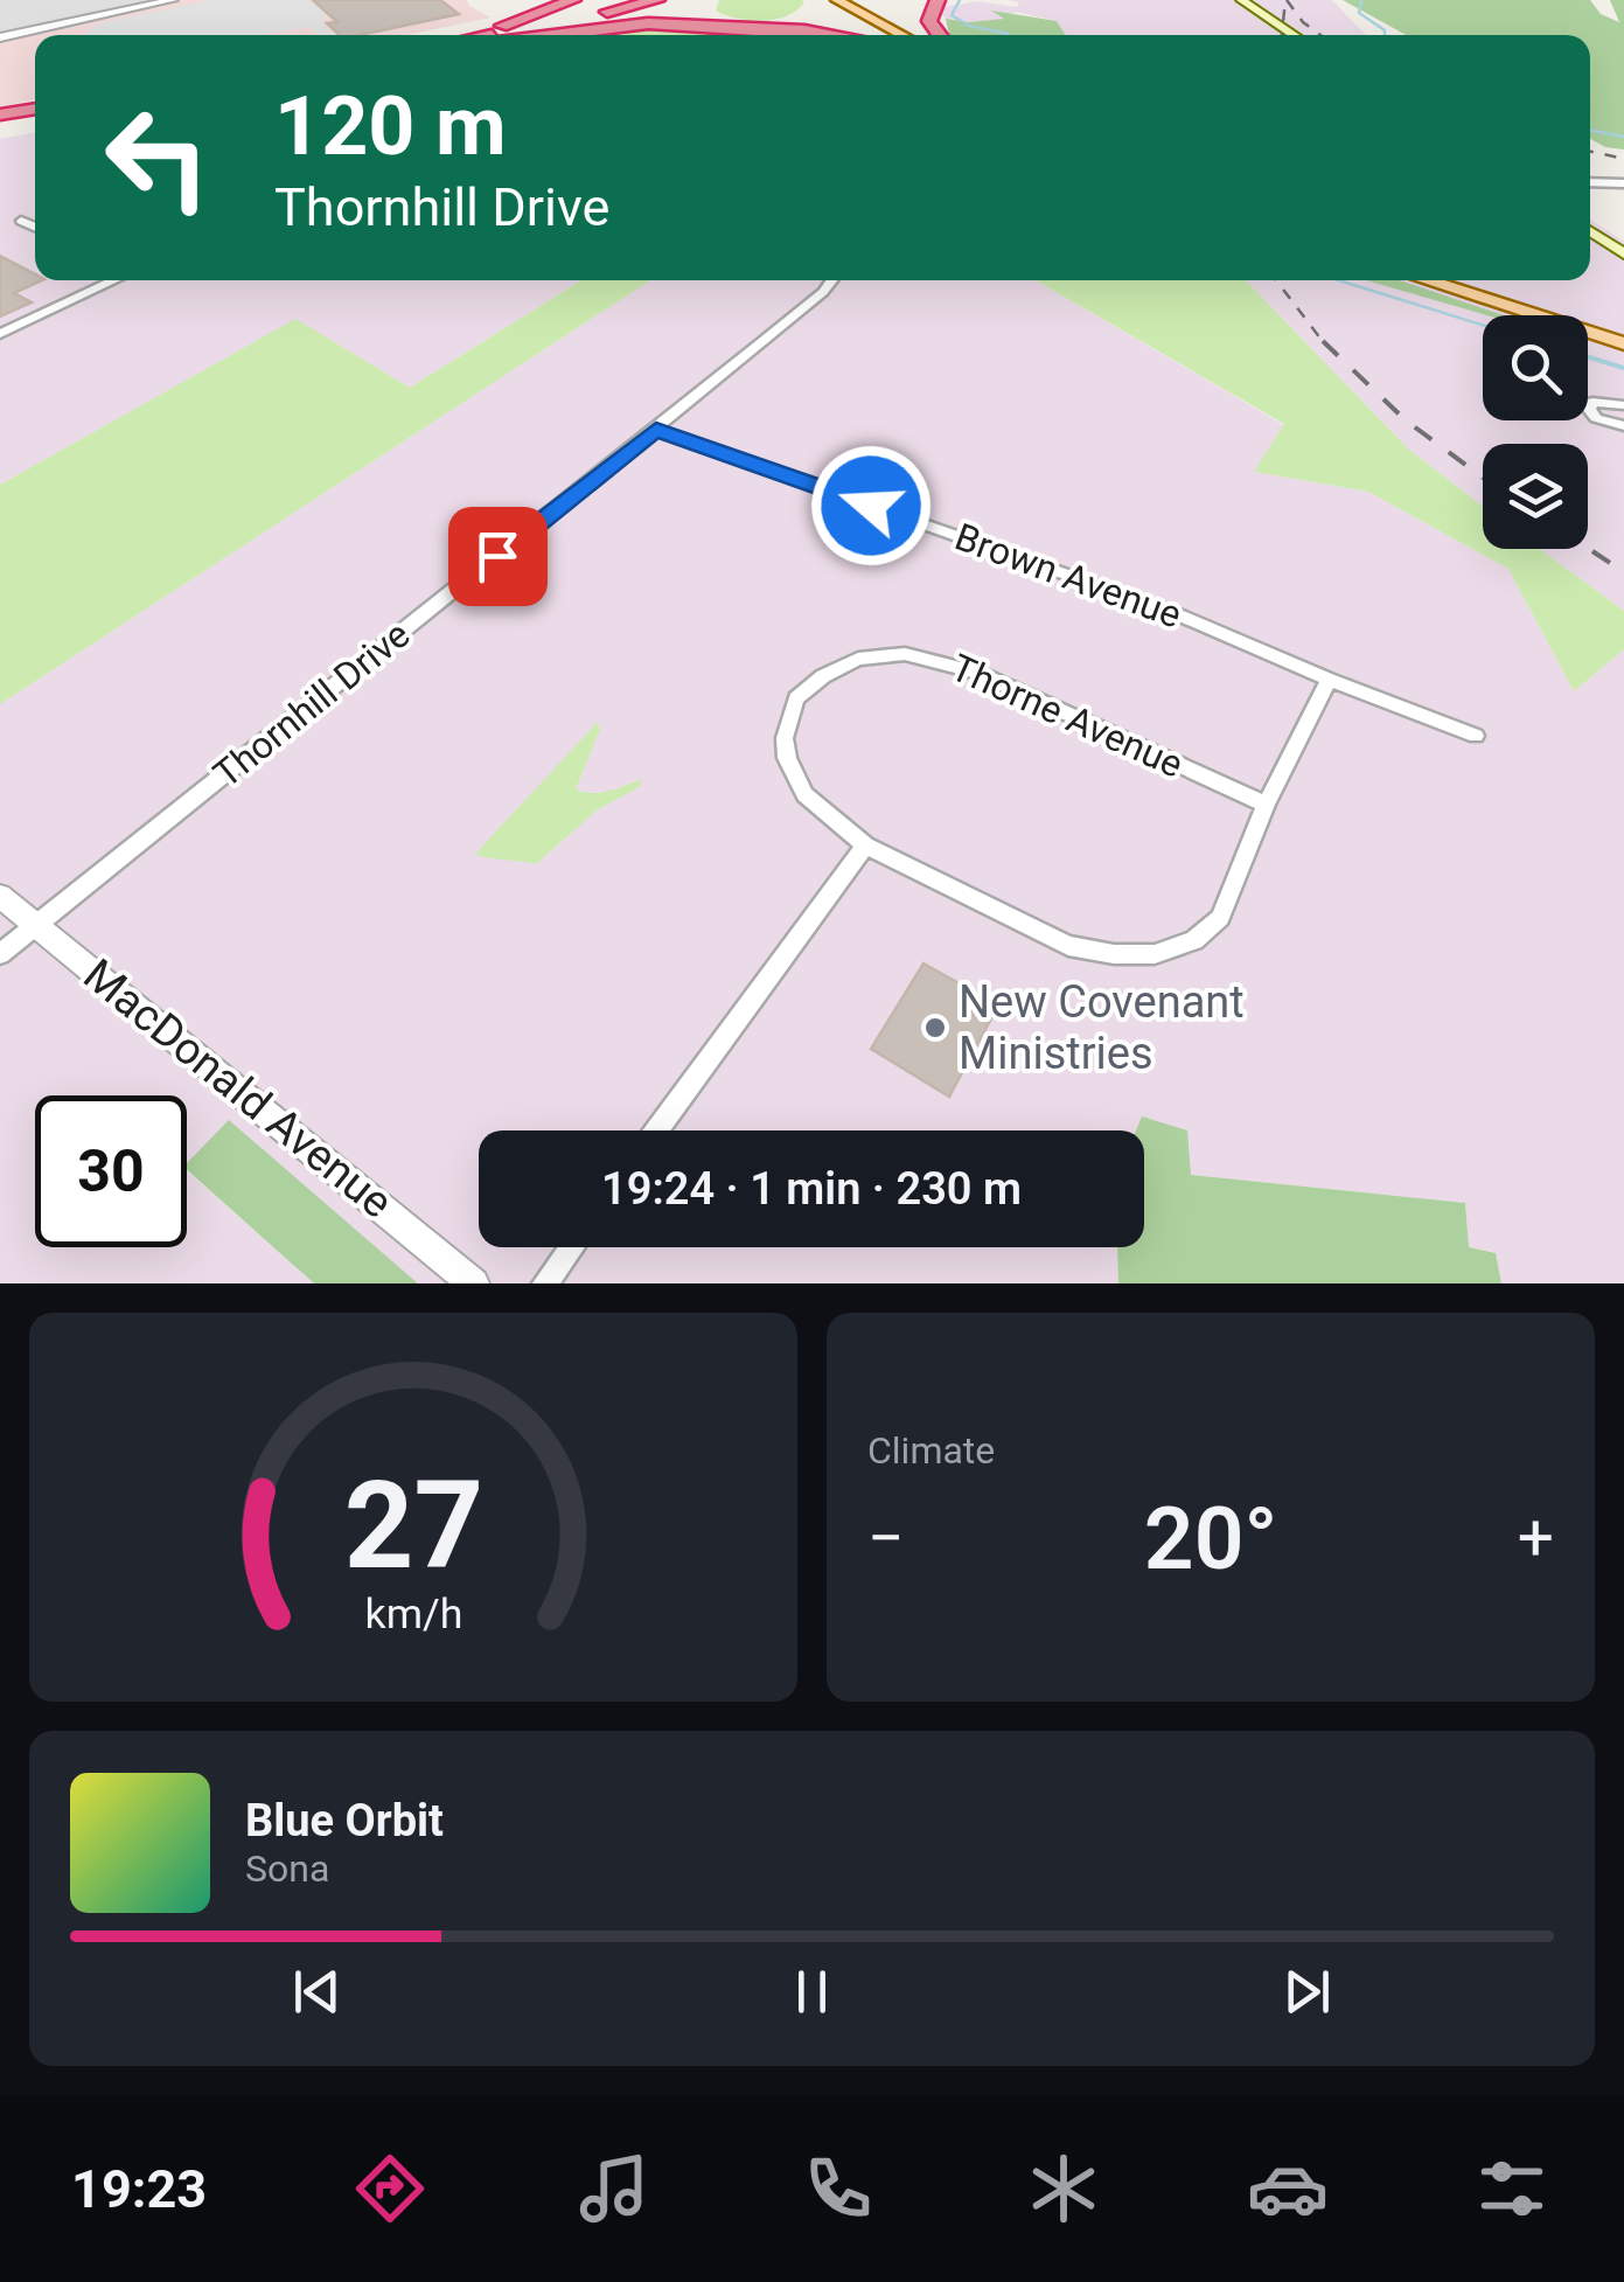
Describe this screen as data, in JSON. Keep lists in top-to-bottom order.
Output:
{
  "streets": {
    "street": [
      "Brown Avenue",
      "Thornhill Drive",
      "Thorne Avenue",
      "MacDonald Avenue"
    ]
  },
  "crossings": [
    ["Brown Avenue", "Thornhill Drive"],
    ["Brown Avenue", "Thorne Avenue"],
    ["Thornhill Drive", "MacDonald Avenue"]
  ],
  "places": ["New Covenant Ministries"],
  "page": {
    "turn": ["120 m", "Thornhill Drive"],
    "limit": "30",
    "trip": "19:24 · 1 min · 230 m",
    "tile": "Climate",
    "heat": ["−", "20°", "+"],
    "song": ["Blue Orbit", "Sona"],
    "tabs": "19:23",
    "gauge": ["27", "km/h"]
  }
}
